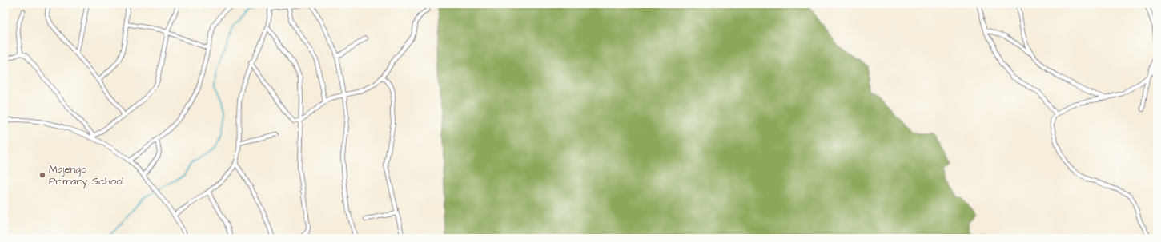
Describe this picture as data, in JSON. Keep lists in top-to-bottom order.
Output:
{
  "places": ["Majengo Primary School"]
}
